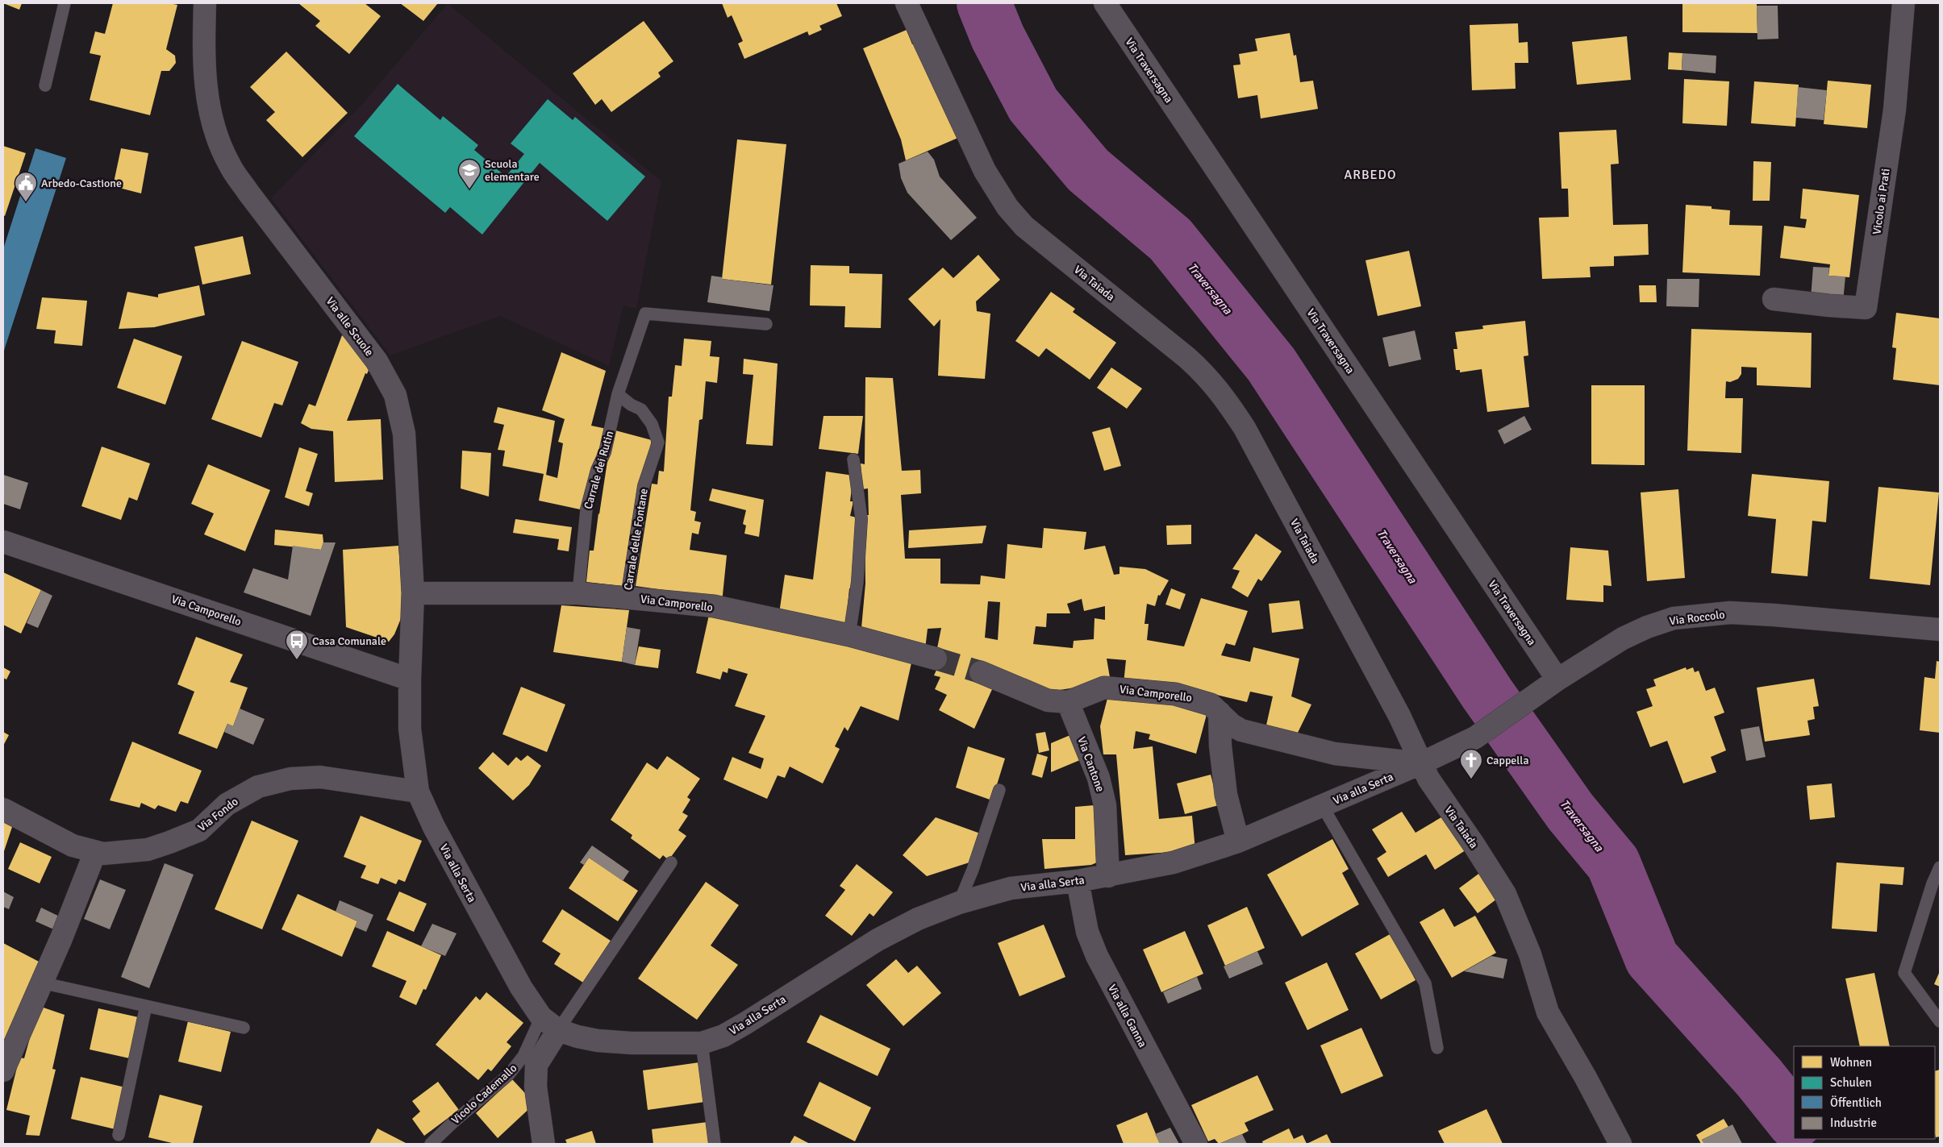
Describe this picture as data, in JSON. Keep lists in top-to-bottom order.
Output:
{
  "streets": {
    "street": [
      "Via Traversagna",
      "Vicolo ai Prati",
      "Via Taiada",
      "Via alle Scuole",
      "Via Camporello",
      "Via Roccolo",
      "Via Cantone",
      "Via alla Serta",
      "Via Fondo",
      "Via alla Ganna"
    ],
    "lane": ["Carrale dei Rutin", "Carrale delle Fontane", "Vicolo Cademallo"]
  },
  "crossings": [
    ["Via Traversagna", "Via Roccolo"],
    ["Via Taiada", "Via Camporello"],
    ["Via Taiada", "Via Roccolo"],
    ["Via Taiada", "Via alla Serta"],
    ["Via alle Scuole", "Via Camporello"],
    ["Via alle Scuole", "Via alla Serta"],
    ["Carrale dei Rutin", "Carrale delle Fontane"],
    ["Carrale dei Rutin", "Via Camporello"],
    ["Carrale delle Fontane", "Via Camporello"],
    ["Via Camporello", "Via Roccolo"],
    ["Via Camporello", "Via Cantone"],
    ["Via Camporello", "Via alla Serta"],
    ["Via Roccolo", "Via alla Serta"],
    ["Via Cantone", "Via alla Serta"],
    ["Via alla Serta", "Via Fondo"],
    ["Via alla Serta", "Via alla Ganna"],
    ["Via alla Serta", "Vicolo Cademallo"]
  ],
  "districts": ["ARBEDO"],
  "water": ["Traversagna"],
  "places": {
    "school or university": ["Scuola elementare"],
    "public building": ["Arbedo-Castione"],
    "bus stop": ["Casa Comunale"],
    "church": ["Cappella"]
  },
  "legend": [
    "Wohnen",
    "Schulen",
    "Öffentlich",
    "Industrie"
  ]
}
